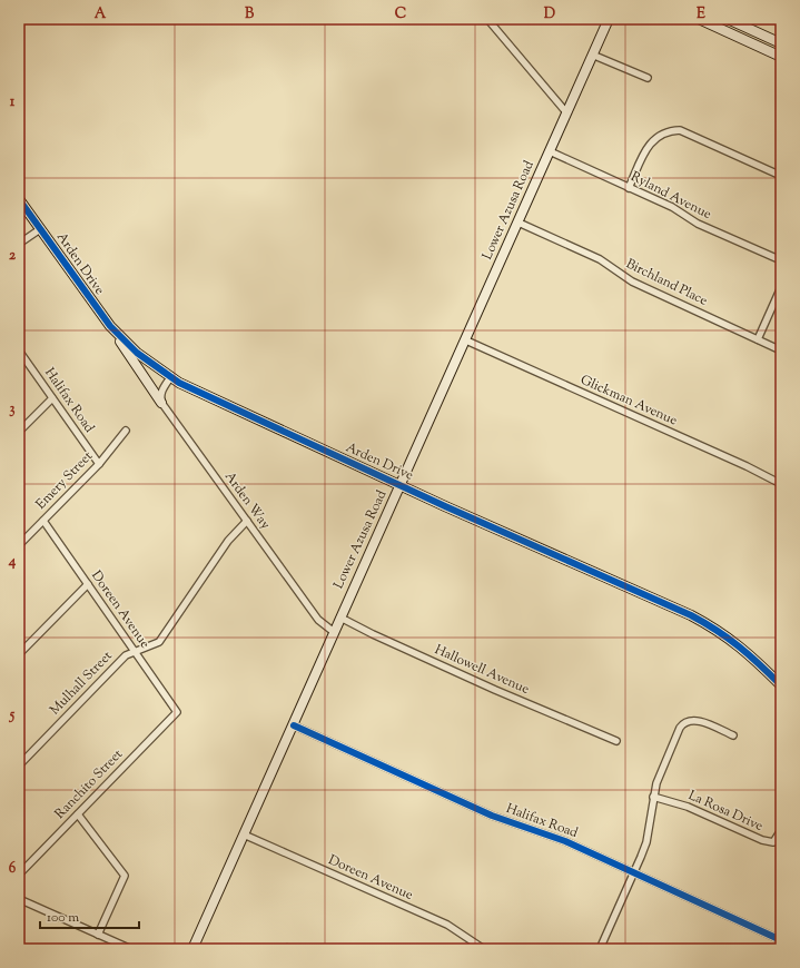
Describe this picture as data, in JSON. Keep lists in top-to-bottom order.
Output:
{
  "streets": {
    "main road": ["Lower Azusa Road", "Arden Drive"],
    "street": [
      "Ryland Avenue",
      "Birchland Place",
      "Halifax Road",
      "Glickman Avenue",
      "Emery Street",
      "Arden Way",
      "Doreen Avenue",
      "Hallowell Avenue",
      "Mulhall Street",
      "Ranchito Street",
      "La Rosa Drive"
    ]
  },
  "crossings": [
    ["Ryland Avenue", "Lower Azusa Road"],
    ["Lower Azusa Road", "Arden Drive"],
    ["Lower Azusa Road", "Birchland Place"],
    ["Lower Azusa Road", "Halifax Road"],
    ["Lower Azusa Road", "Glickman Avenue"],
    ["Lower Azusa Road", "Arden Way"],
    ["Lower Azusa Road", "Doreen Avenue"],
    ["Lower Azusa Road", "Hallowell Avenue"],
    ["Halifax Road", "Emery Street"],
    ["Emery Street", "Doreen Avenue"],
    ["Arden Way", "Mulhall Street"],
    ["Doreen Avenue", "Mulhall Street"],
    ["Doreen Avenue", "Ranchito Street"]
  ],
  "scale_bar": "100 m",
  "grid": {
    "columns": [
      "A",
      "B",
      "C",
      "D",
      "E"
    ],
    "rows": [
      "1",
      "2",
      "3",
      "4",
      "5",
      "6"
    ]
  }
}
